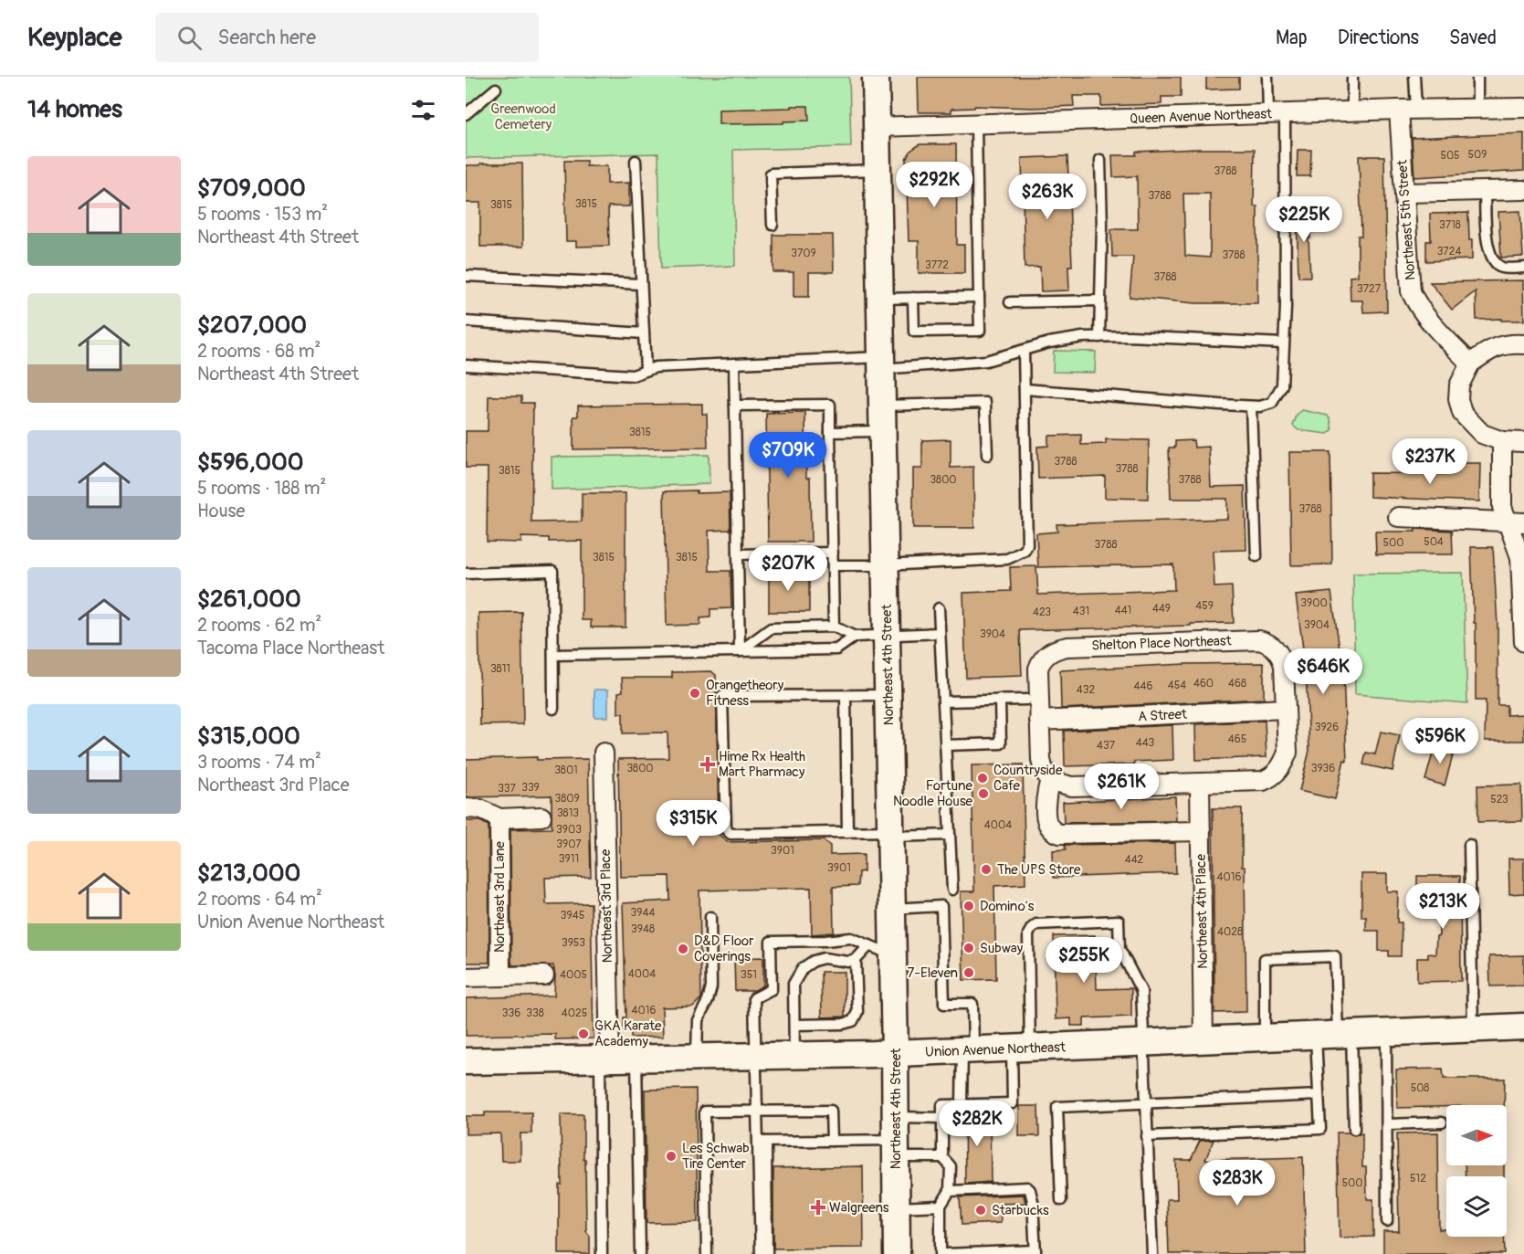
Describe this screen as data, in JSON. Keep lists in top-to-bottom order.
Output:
{
  "streets": {
    "main road": ["Northeast 4th Street", "Union Avenue Northeast"],
    "street": [
      "Queen Avenue Northeast",
      "Northeast 5th Street",
      "Shelton Place Northeast",
      "A Street",
      "Northeast 3rd Lane",
      "Northeast 3rd Place",
      "Northeast 4th Place"
    ]
  },
  "crossings": [
    ["Queen Avenue Northeast", "Northeast 5th Street"],
    ["Queen Avenue Northeast", "Northeast 4th Street"],
    ["Shelton Place Northeast", "A Street"],
    ["Northeast 4th Street", "Union Avenue Northeast"],
    ["Northeast 3rd Place", "Union Avenue Northeast"],
    ["Northeast 4th Place", "Union Avenue Northeast"]
  ],
  "parks": ["Greenwood Cemetery"],
  "places": {
    "other": [
      "Orangetheory Fitness",
      "Countryside Cafe",
      "Fortune Noodle House",
      "The UPS Store",
      "Domino's",
      "Subway",
      "D&D Floor Coverings",
      "7-Eleven",
      "GKA Karate Academy",
      "Les Schwab Tire Center",
      "Starbucks"
    ],
    "health": ["Hime Rx Health Mart Pharmacy", "Walgreens"]
  },
  "house_numbers": [
    "509",
    "505",
    "3788",
    "3788",
    "3815",
    "3815",
    "3718",
    "3724",
    "3709",
    "3788",
    "3772",
    "3788",
    "3727",
    "3815",
    "3788",
    "3788",
    "3815",
    "3800",
    "3788",
    "3788",
    "504",
    "500",
    "3788",
    "3815",
    "3815",
    "3900",
    "459",
    "449",
    "441",
    "431",
    "423",
    "3904",
    "3904",
    "3811",
    "460",
    "468",
    "454",
    "446",
    "432",
    "3926",
    "465",
    "443",
    "437",
    "3800",
    "3936",
    "3801",
    "339",
    "337",
    "3809",
    "523",
    "3813",
    "4004",
    "3903",
    "3907",
    "3901",
    "3911",
    "442",
    "3901",
    "4016",
    "3944",
    "3945",
    "3948",
    "4028",
    "3953",
    "4004",
    "4005",
    "351",
    "4016",
    "336",
    "338",
    "4025",
    "508",
    "512",
    "500"
  ],
  "north": "right",
  "page": {
    "header": "Keyplace",
    "search": "Search here",
    "nav": ["Map", "Directions", "Saved"],
    "heading": "14 homes",
    "list": [
      {
        "name": "$709,000",
        "note": "5 rooms · 153 m² · Northeast 4th Street"
      },
      {
        "name": "$207,000",
        "note": "2 rooms · 68 m² · Northeast 4th Street"
      },
      {
        "name": "$596,000",
        "note": "5 rooms · 188 m² · House"
      },
      {
        "name": "$261,000",
        "note": "2 rooms · 62 m² · Tacoma Place Northeast"
      },
      {
        "name": "$315,000",
        "note": "3 rooms · 74 m² · Northeast 3rd Place"
      },
      {
        "name": "$213,000",
        "note": "2 rooms · 64 m² · Union Avenue Northeast"
      }
    ],
    "price": [
      "$292K",
      "$263K",
      "$225K",
      "$709K",
      "$237K",
      "$207K",
      "$646K",
      "$596K",
      "$261K",
      "$315K",
      "$213K",
      "$255K",
      "$282K",
      "$283K"
    ]
  }
}
